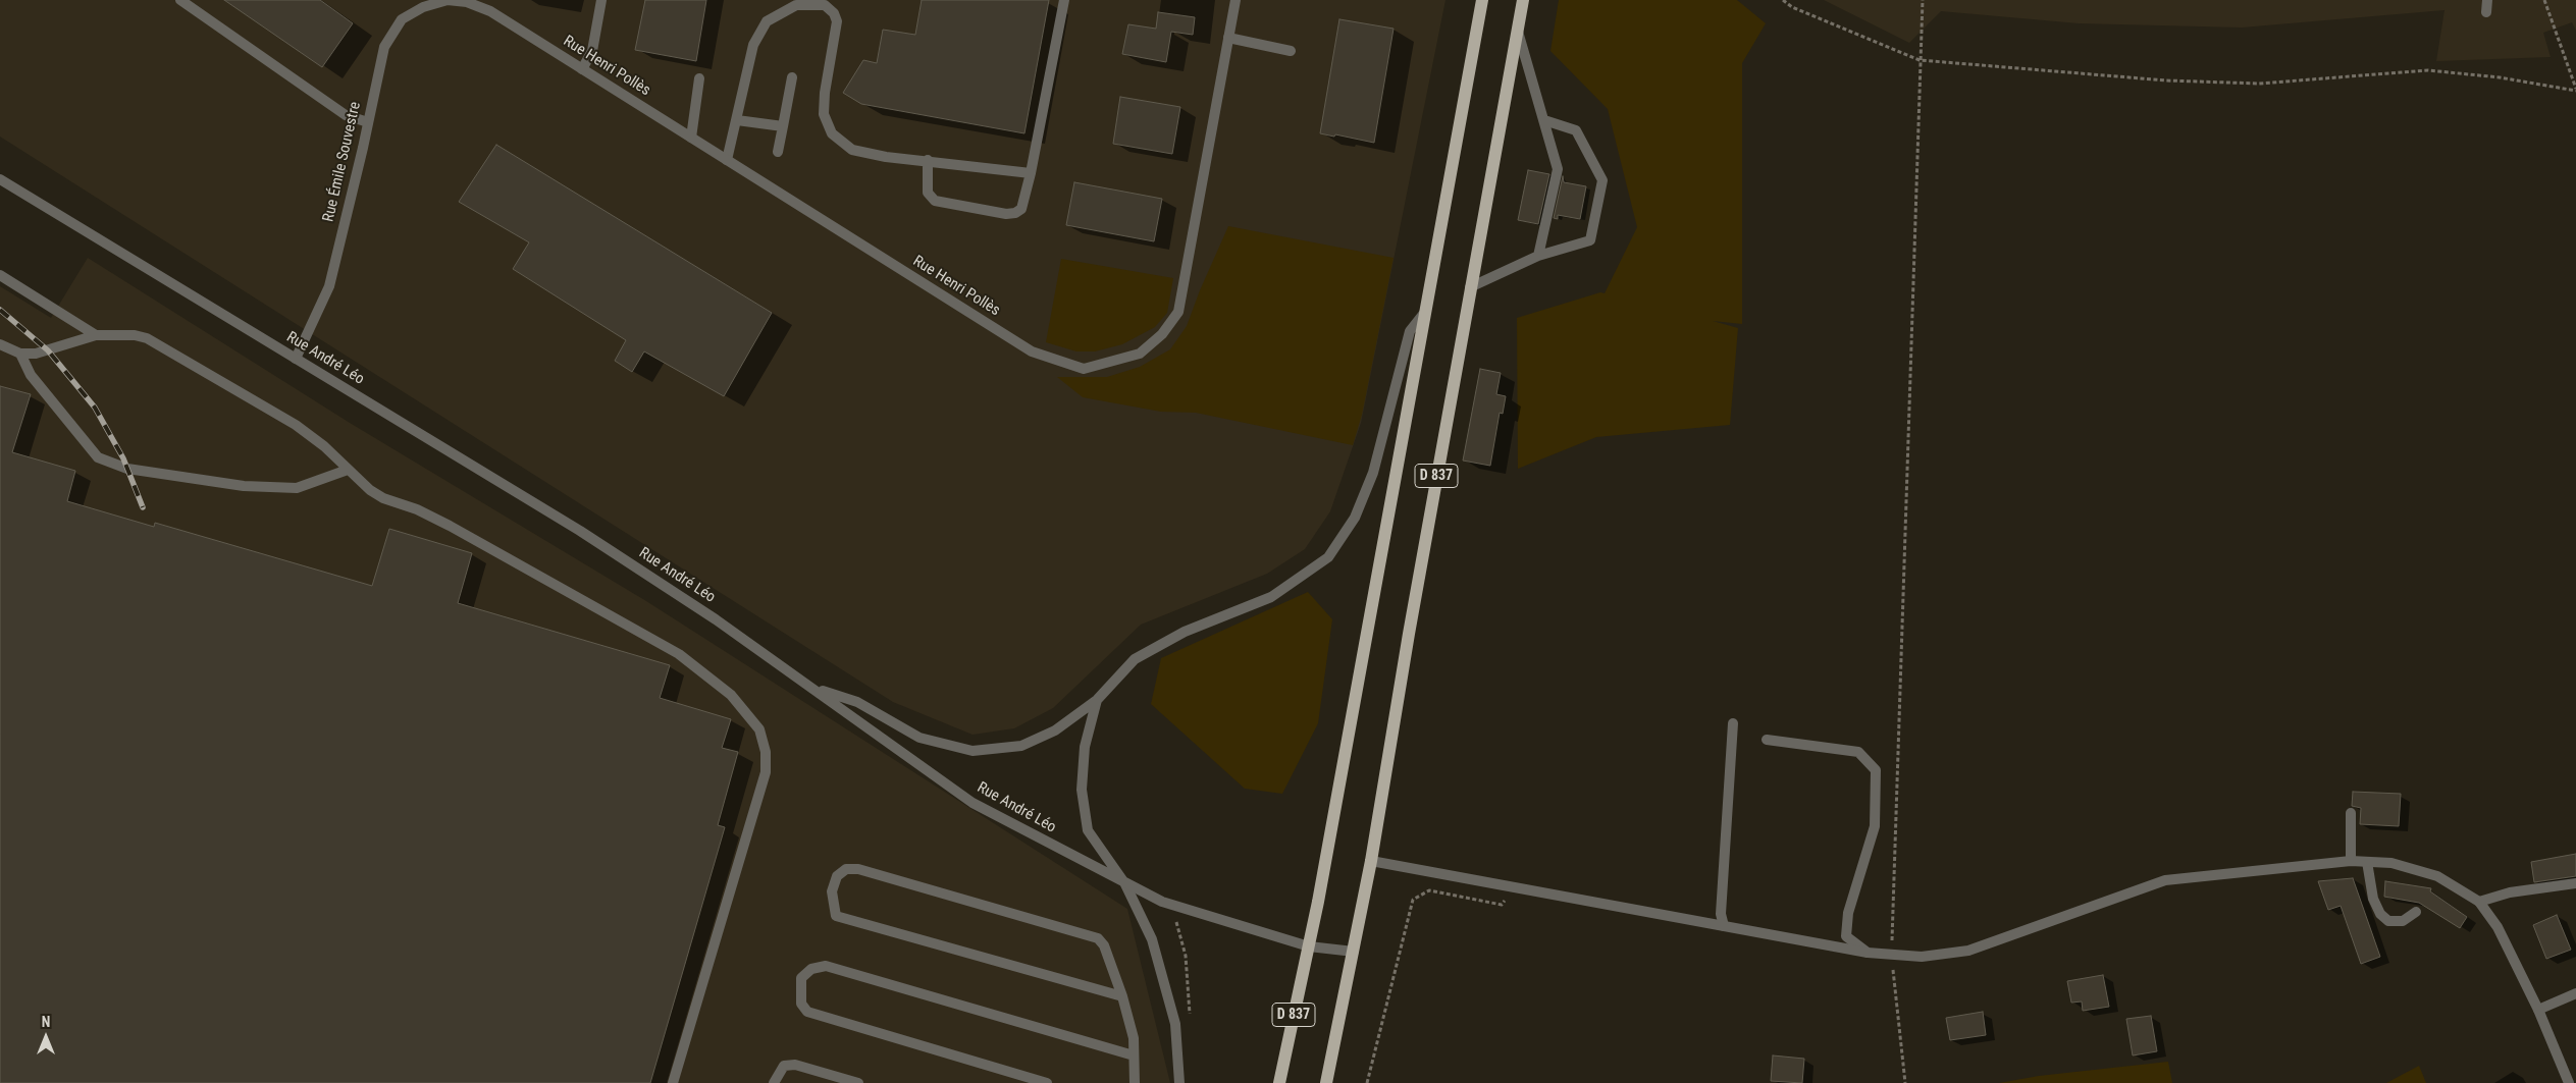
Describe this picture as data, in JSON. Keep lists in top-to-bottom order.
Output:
{
  "streets": {
    "main road": ["D 837"],
    "street": ["Rue Henri Pollès", "Rue Émile Souvestre", "Rue André Léo"]
  },
  "crossings": [
    ["Rue Henri Pollès", "Rue Émile Souvestre"],
    ["Rue Émile Souvestre", "Rue André Léo"],
    ["Rue André Léo", "D 837"]
  ],
  "north": "top"
}
